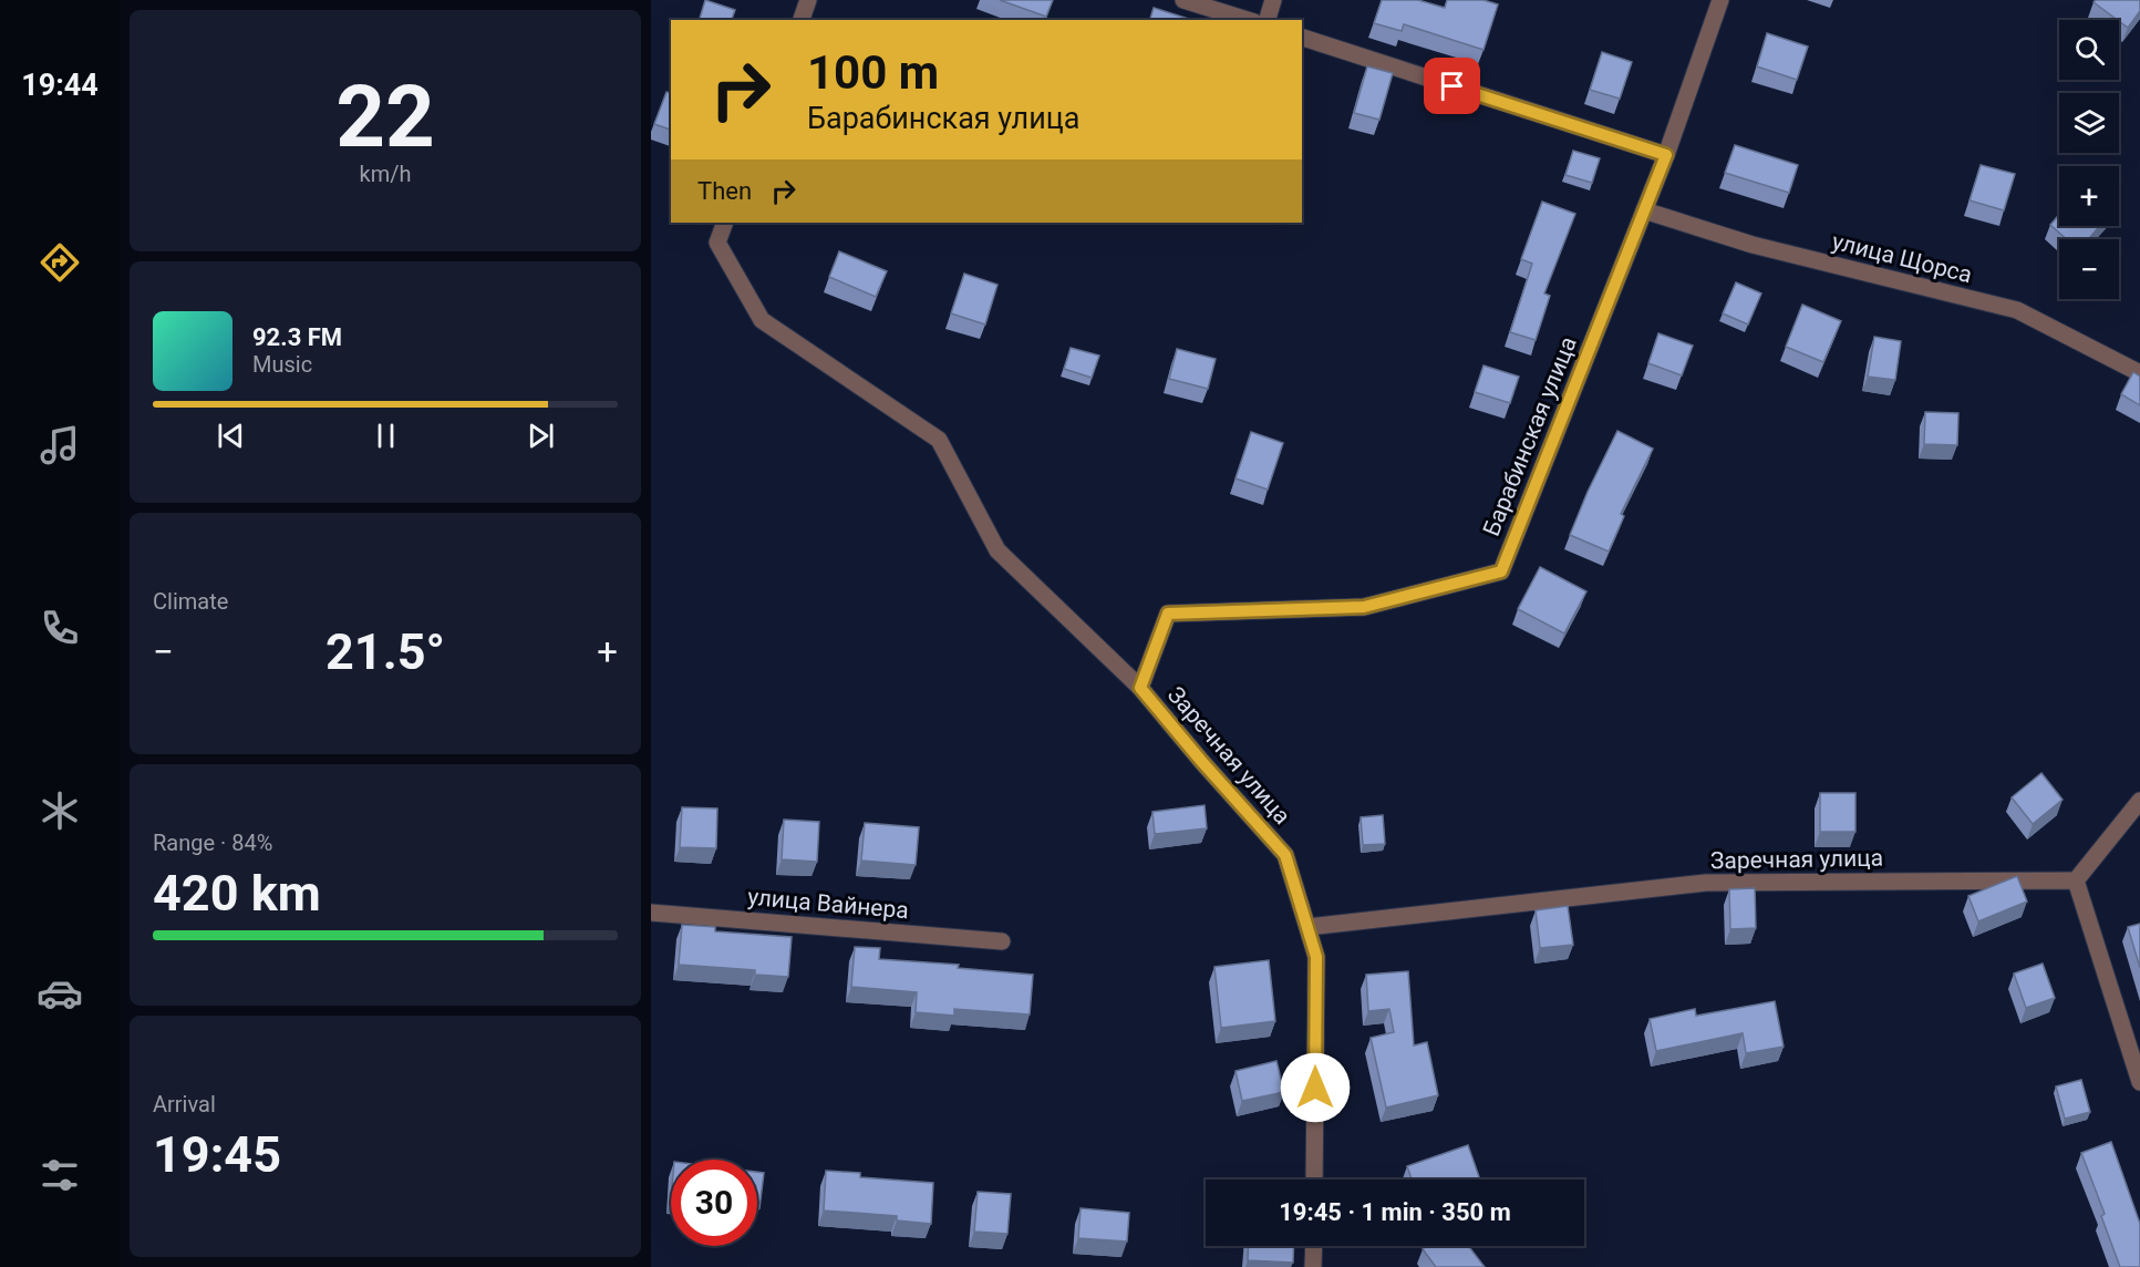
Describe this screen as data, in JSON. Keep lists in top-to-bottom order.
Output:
{
  "streets": {
    "street": [
      "улица Щорса",
      "Барабинская улица",
      "Заречная улица",
      "улица Вайнера"
    ]
  },
  "crossings": [
    ["улица Щорса", "Барабинская улица"],
    ["Барабинская улица", "Заречная улица"]
  ],
  "page": {
    "tabs": "19:44",
    "tile": [
      ["22", "km/h"],
      "Climate",
      ["Range · 84%", "420 km"],
      ["Arrival", "19:45"]
    ],
    "map_buttons": ["+", "−"],
    "turn": ["100 m", "Барабинская улица"],
    "then": "Then",
    "song": ["92.3 FM", "Music"],
    "heat": ["−", "21.5°", "+"],
    "limit": "30",
    "trip": "19:45 · 1 min · 350 m"
  }
}
